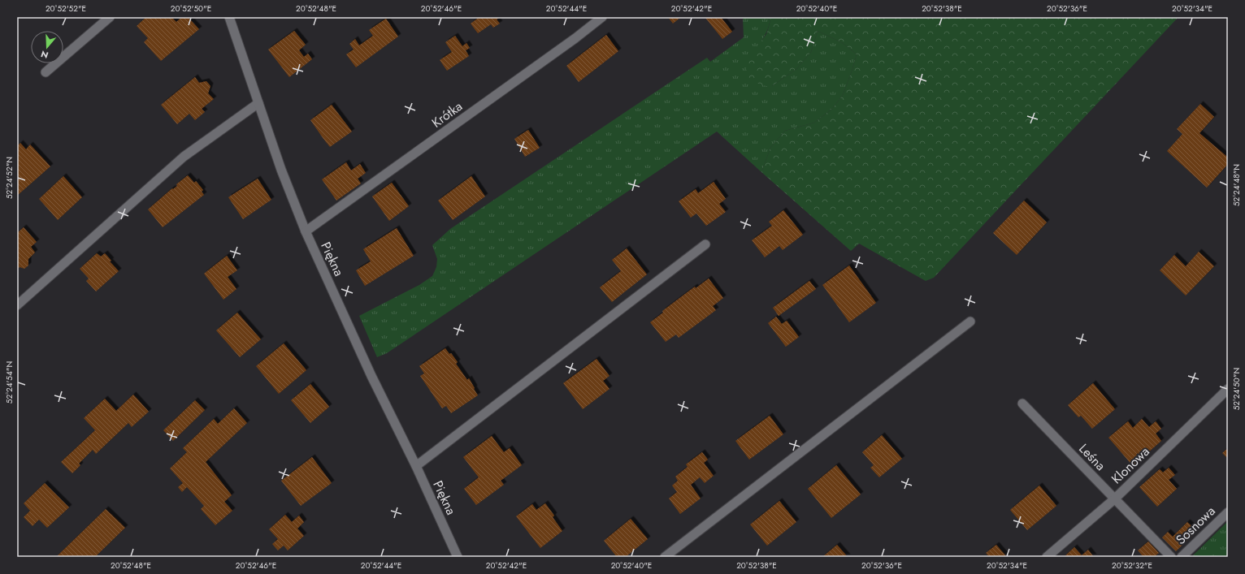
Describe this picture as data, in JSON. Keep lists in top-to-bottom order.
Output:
{
  "streets": {
    "street": [
      "Krótka",
      "Piękna",
      "Leśna",
      "Klonowa",
      "Sosnowa"
    ]
  },
  "crossings": [
    ["Krótka", "Piękna"],
    ["Leśna", "Klonowa"]
  ],
  "north": "bottom",
  "coordinates": [
    "20°52'52\"E",
    "20°52'50\"E",
    "20°52'48\"E",
    "20°52'46\"E",
    "20°52'44\"E",
    "20°52'42\"E",
    "20°52'40\"E",
    "20°52'38\"E",
    "20°52'36\"E",
    "20°52'34\"E",
    "52°24'52\"N",
    "52°24'48\"N",
    "52°24'54\"N",
    "52°24'50\"N",
    "20°52'32\"E"
  ]
}
